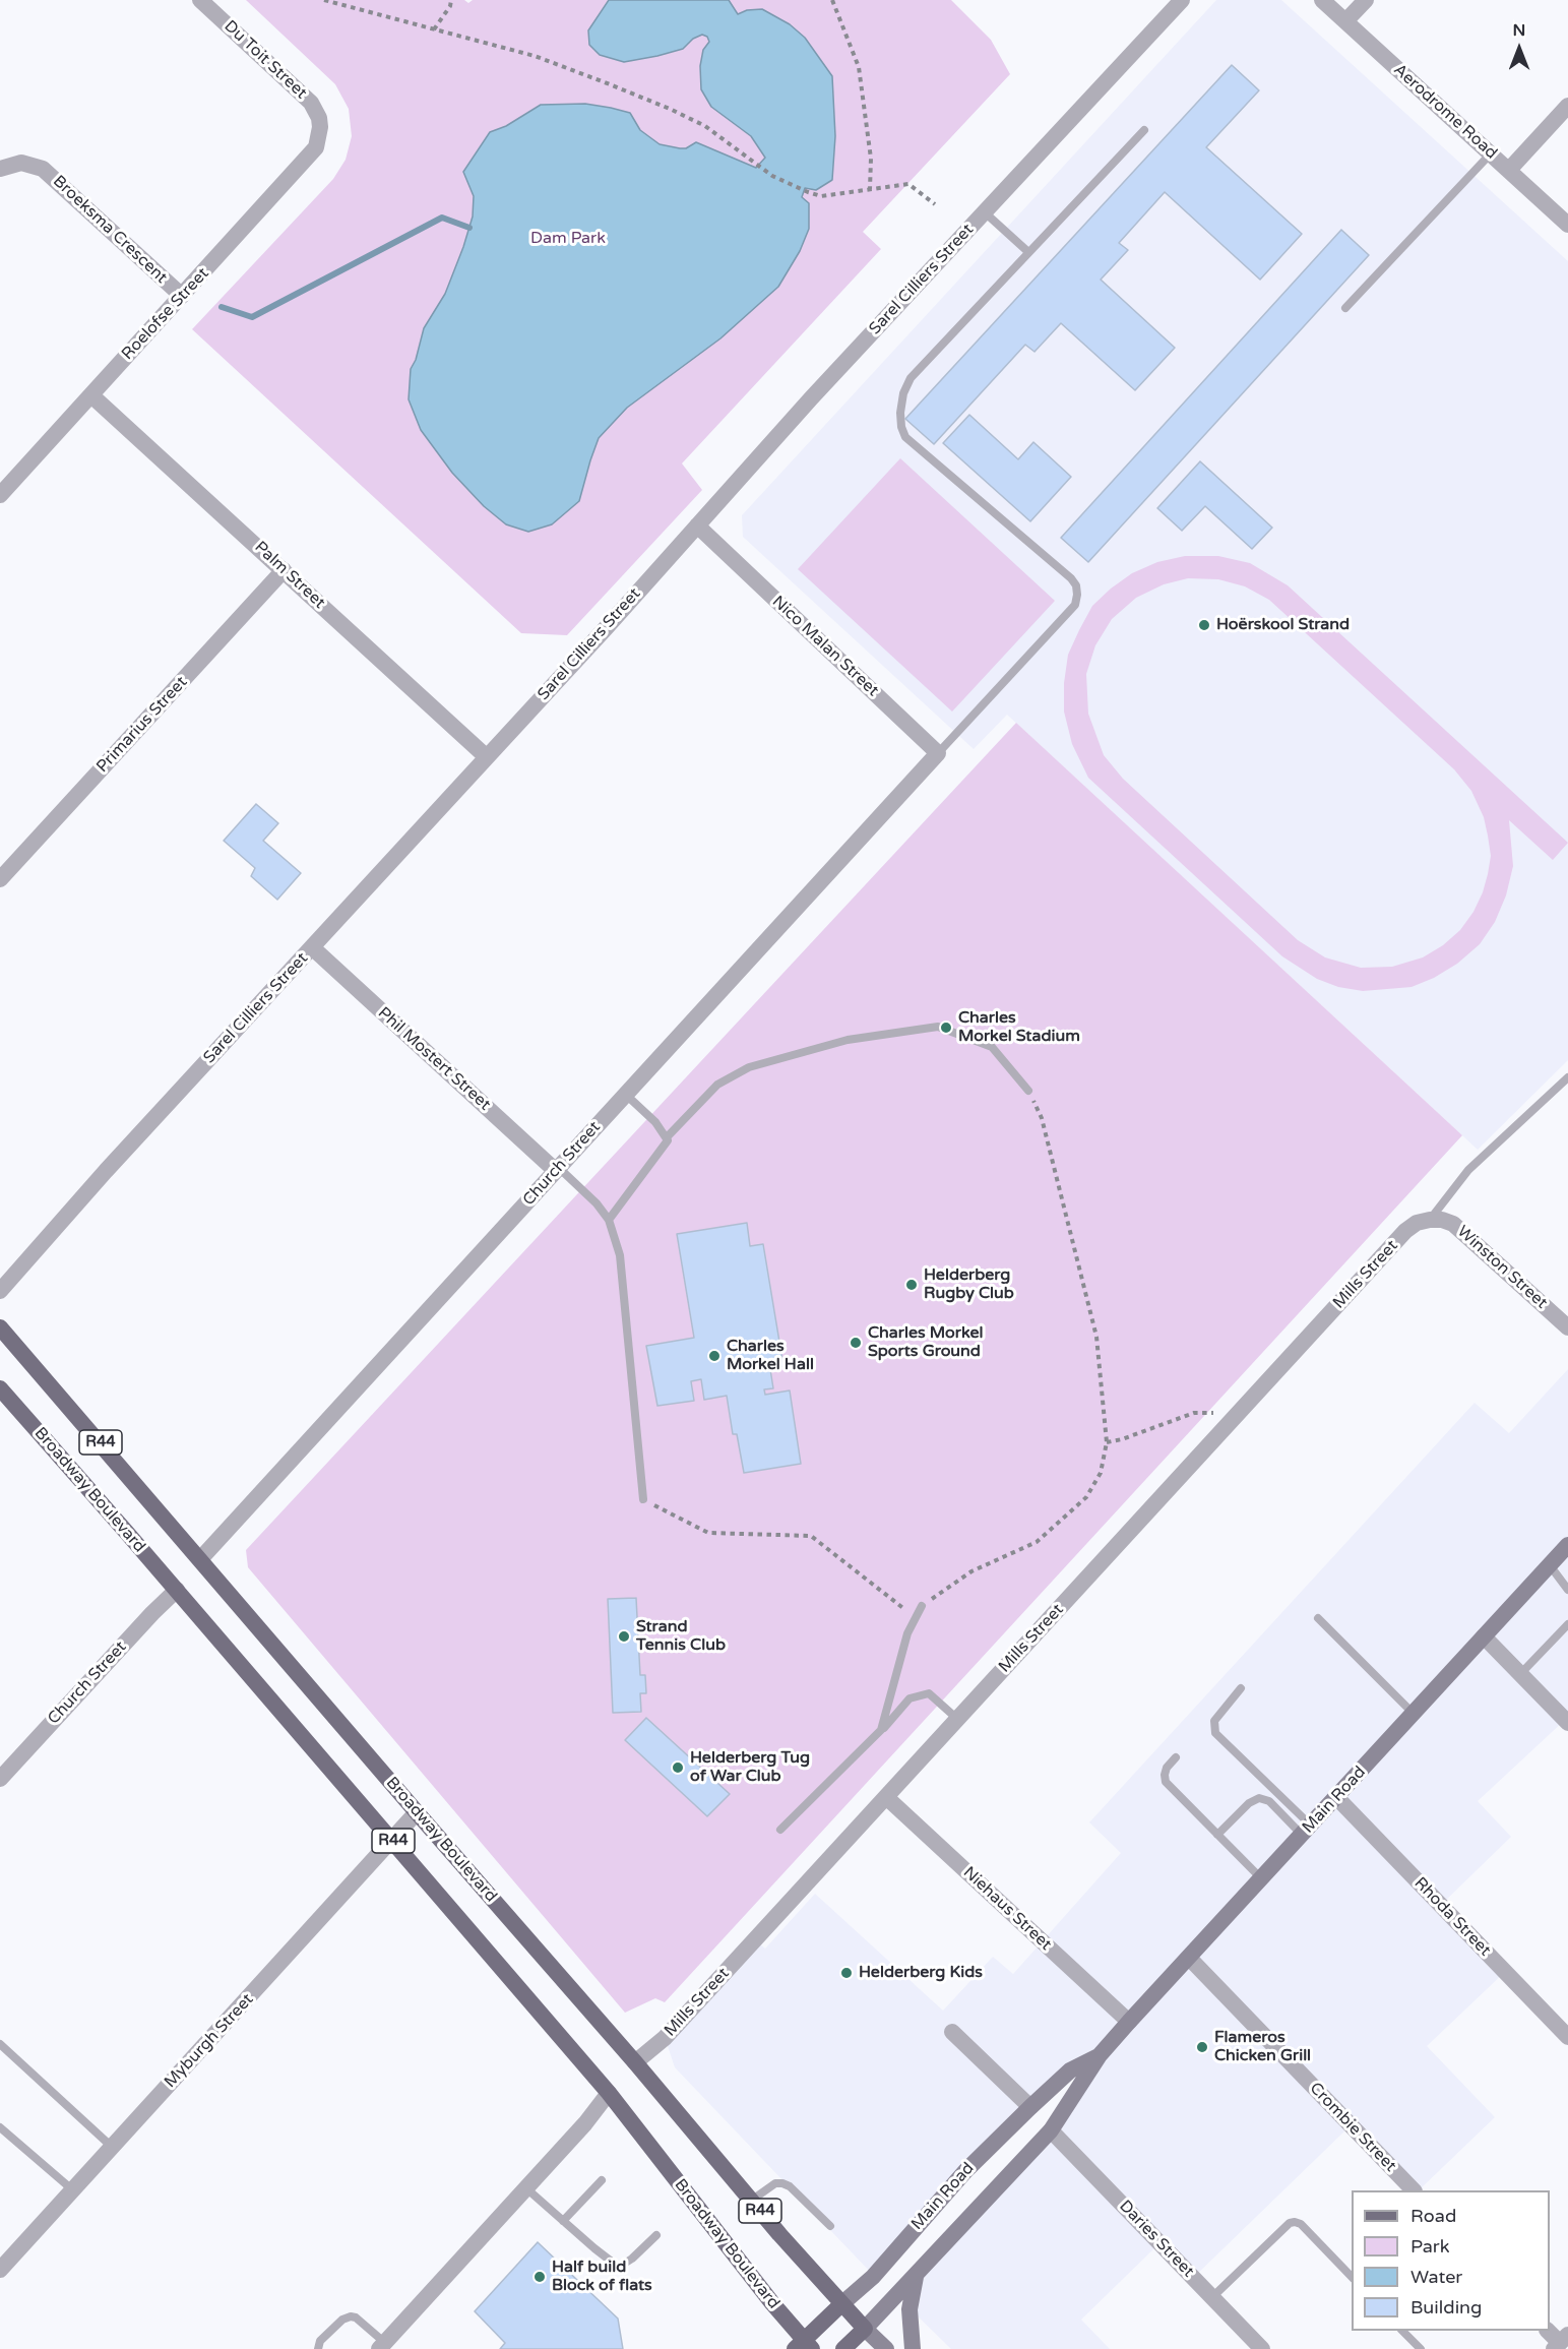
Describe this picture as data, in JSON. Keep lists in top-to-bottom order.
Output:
{
  "streets": {
    "main road": ["R44", "Broadway Boulevard", "Main Road"],
    "street": [
      "Du Toit Street",
      "Aerodrome Road",
      "Broeksma Crescent",
      "Sarel Cilliers Street",
      "Roelofse Street",
      "Palm Street",
      "Nico Malan Street",
      "Primarius Street",
      "Phil Mostert Street",
      "Church Street",
      "Winston Street",
      "Mills Street",
      "Niehaus Street",
      "Rhoda Street",
      "Myburgh Street",
      "Crombie Street",
      "Daries Street"
    ]
  },
  "crossings": [
    ["Du Toit Street", "Roelofse Street"],
    ["Broeksma Crescent", "Roelofse Street"],
    ["Sarel Cilliers Street", "Palm Street"],
    ["Sarel Cilliers Street", "Nico Malan Street"],
    ["Sarel Cilliers Street", "Phil Mostert Street"],
    ["Roelofse Street", "Palm Street"],
    ["Palm Street", "Primarius Street"],
    ["Nico Malan Street", "Church Street"],
    ["Phil Mostert Street", "Church Street"],
    ["Church Street", "Broadway Boulevard"],
    ["Winston Street", "Mills Street"],
    ["Mills Street", "Broadway Boulevard"],
    ["Mills Street", "Niehaus Street"],
    ["Broadway Boulevard", "Main Road"],
    ["Broadway Boulevard", "Myburgh Street"],
    ["Main Road", "Niehaus Street"],
    ["Main Road", "Rhoda Street"],
    ["Main Road", "Crombie Street"],
    ["Main Road", "Daries Street"]
  ],
  "parks": ["Dam Park"],
  "places": [
    "Hoërskool Strand",
    "Charles Morkel Stadium",
    "Helderberg Rugby Club",
    "Charles Morkel Sports Ground",
    "Charles Morkel Hall",
    "Strand Tennis Club",
    "Helderberg Tug of War Club",
    "Helderberg Kids",
    "Flameros Chicken Grill",
    "Half build Block of flats"
  ],
  "legend": [
    "Road",
    "Park",
    "Water",
    "Building"
  ],
  "north": "top"
}
